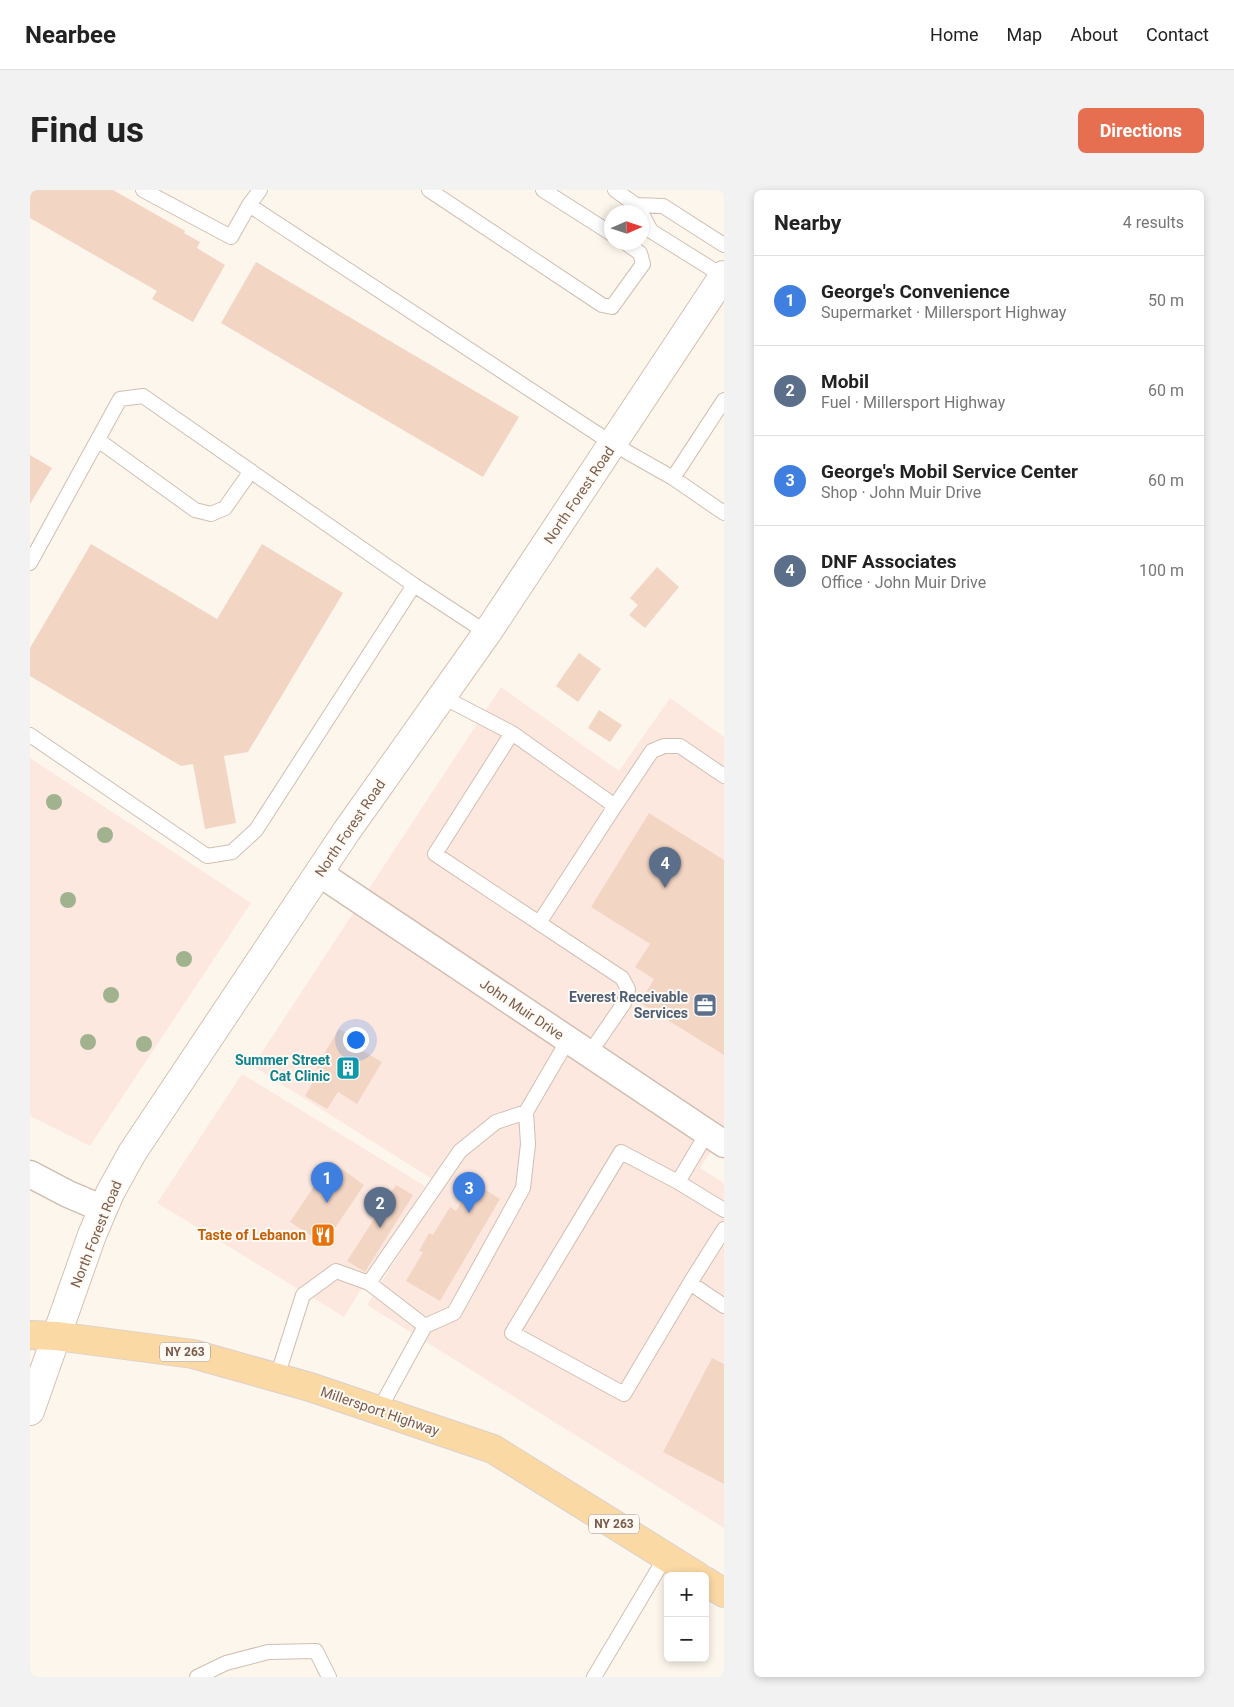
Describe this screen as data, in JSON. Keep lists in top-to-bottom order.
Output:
{
  "streets": {
    "main road": ["NY 263", "Millersport Highway"],
    "street": ["North Forest Road", "John Muir Drive"]
  },
  "crossings": [
    ["North Forest Road", "John Muir Drive"],
    ["North Forest Road", "Millersport Highway"]
  ],
  "places": {
    "office": ["Everest Receivable Services"],
    "building": ["Summer Street Cat Clinic"],
    "restaurant": ["Taste of Lebanon"]
  },
  "north": "right",
  "page": {
    "header": "Nearbee",
    "nav": [
      "Home",
      "Map",
      "About",
      "Contact"
    ],
    "buttons": "Directions",
    "title": "Find us",
    "heading": ["Nearby", "4 results"],
    "list": [
      {
        "mark": "1",
        "name": "George's Convenience",
        "note": "Supermarket · Millersport Highway",
        "value": "50 m"
      },
      {
        "mark": "2",
        "name": "Mobil",
        "note": "Fuel · Millersport Highway",
        "value": "60 m"
      },
      {
        "mark": "3",
        "name": "George's Mobil Service Center",
        "note": "Shop · John Muir Drive",
        "value": "60 m"
      },
      {
        "mark": "4",
        "name": "DNF Associates",
        "note": "Office · John Muir Drive",
        "value": "100 m"
      }
    ],
    "pins": [
      "4",
      "1",
      "3",
      "2"
    ],
    "map_buttons": ["+", "−"]
  }
}
